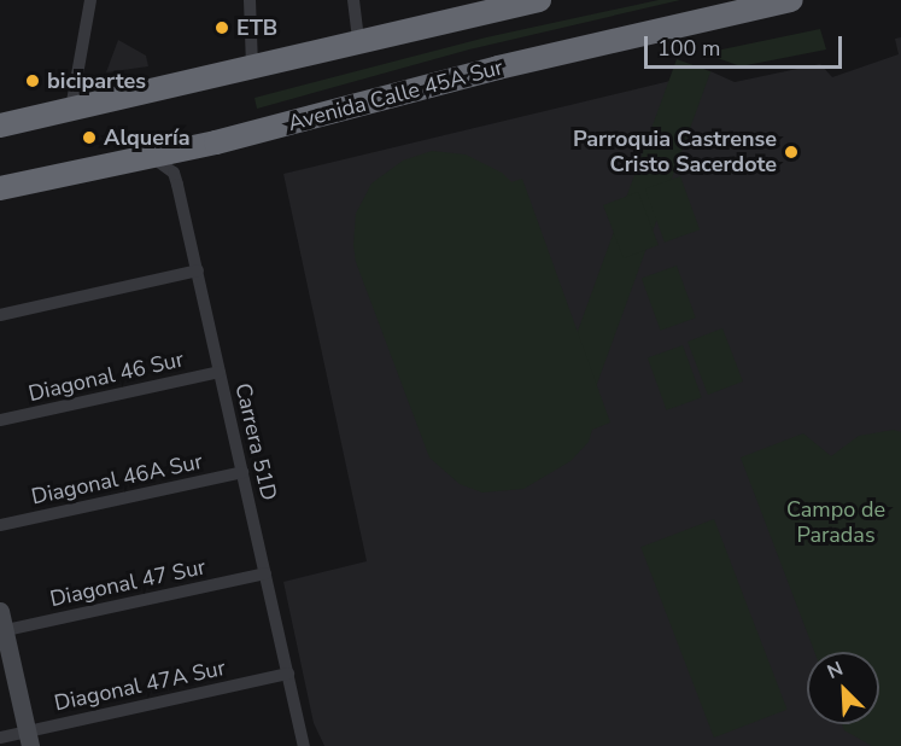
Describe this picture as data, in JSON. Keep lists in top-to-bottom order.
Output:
{
  "streets": {
    "highway": ["Avenida Calle 45A Sur"],
    "street": [
      "Diagonal 46 Sur",
      "Carrera 51D",
      "Diagonal 46A Sur",
      "Diagonal 47 Sur",
      "Diagonal 47A Sur"
    ]
  },
  "crossings": [
    ["Avenida Calle 45A Sur", "Carrera 51D"],
    ["Diagonal 46 Sur", "Carrera 51D"],
    ["Carrera 51D", "Diagonal 46A Sur"],
    ["Carrera 51D", "Diagonal 47 Sur"],
    ["Carrera 51D", "Diagonal 47A Sur"]
  ],
  "parks": ["Campo de Paradas"],
  "places": [
    "ETB",
    "bicipartes",
    "Alquería",
    "Parroquia Castrense Cristo Sacerdote"
  ],
  "scale_bar": "100 m",
  "north": "top left"
}
